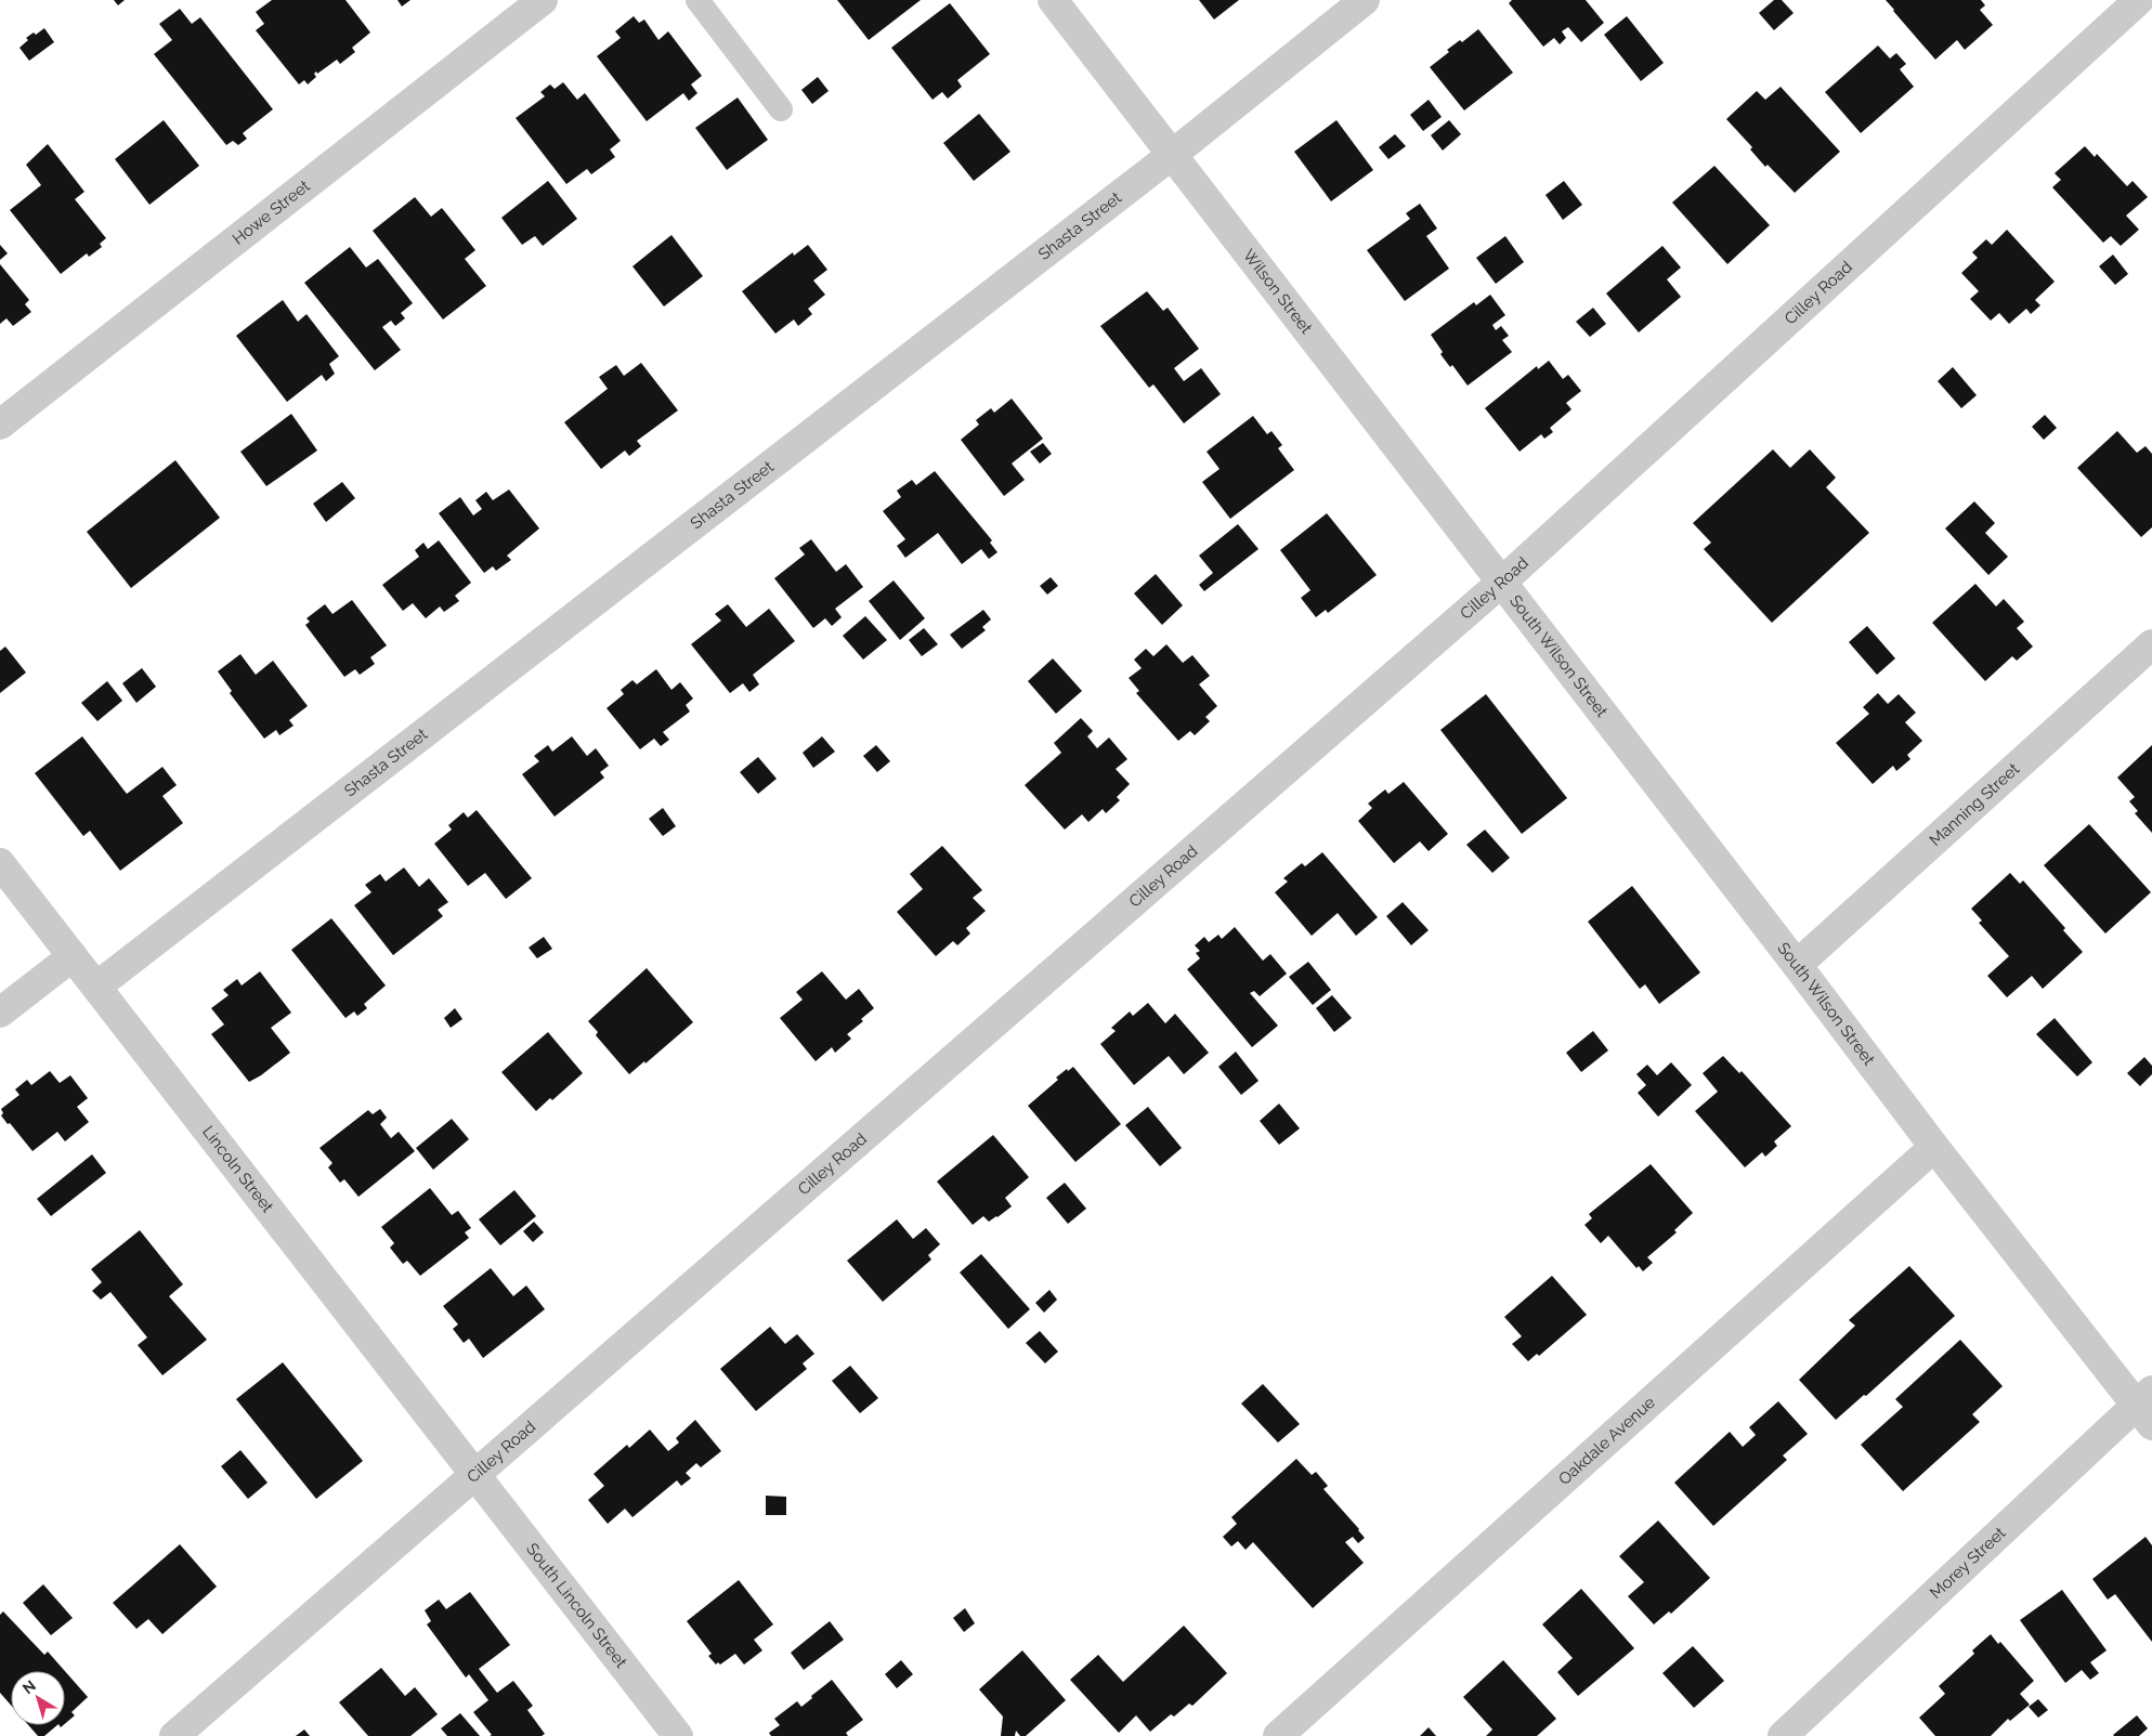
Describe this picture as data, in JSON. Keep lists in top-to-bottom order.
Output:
{
  "streets": {
    "street": [
      "Howe Street",
      "Shasta Street",
      "Wilson Street",
      "Cilley Road",
      "South Wilson Street",
      "Manning Street",
      "Lincoln Street",
      "Oakdale Avenue",
      "Morey Street",
      "South Lincoln Street"
    ]
  },
  "crossings": [
    ["Shasta Street", "Wilson Street"],
    ["Shasta Street", "Lincoln Street"],
    ["Wilson Street", "Cilley Road"],
    ["Wilson Street", "South Wilson Street"],
    ["Cilley Road", "South Wilson Street"],
    ["Cilley Road", "Lincoln Street"],
    ["Cilley Road", "South Lincoln Street"],
    ["South Wilson Street", "Manning Street"],
    ["South Wilson Street", "Oakdale Avenue"],
    ["South Wilson Street", "Morey Street"],
    ["Lincoln Street", "South Lincoln Street"]
  ],
  "north": "top left"
}
